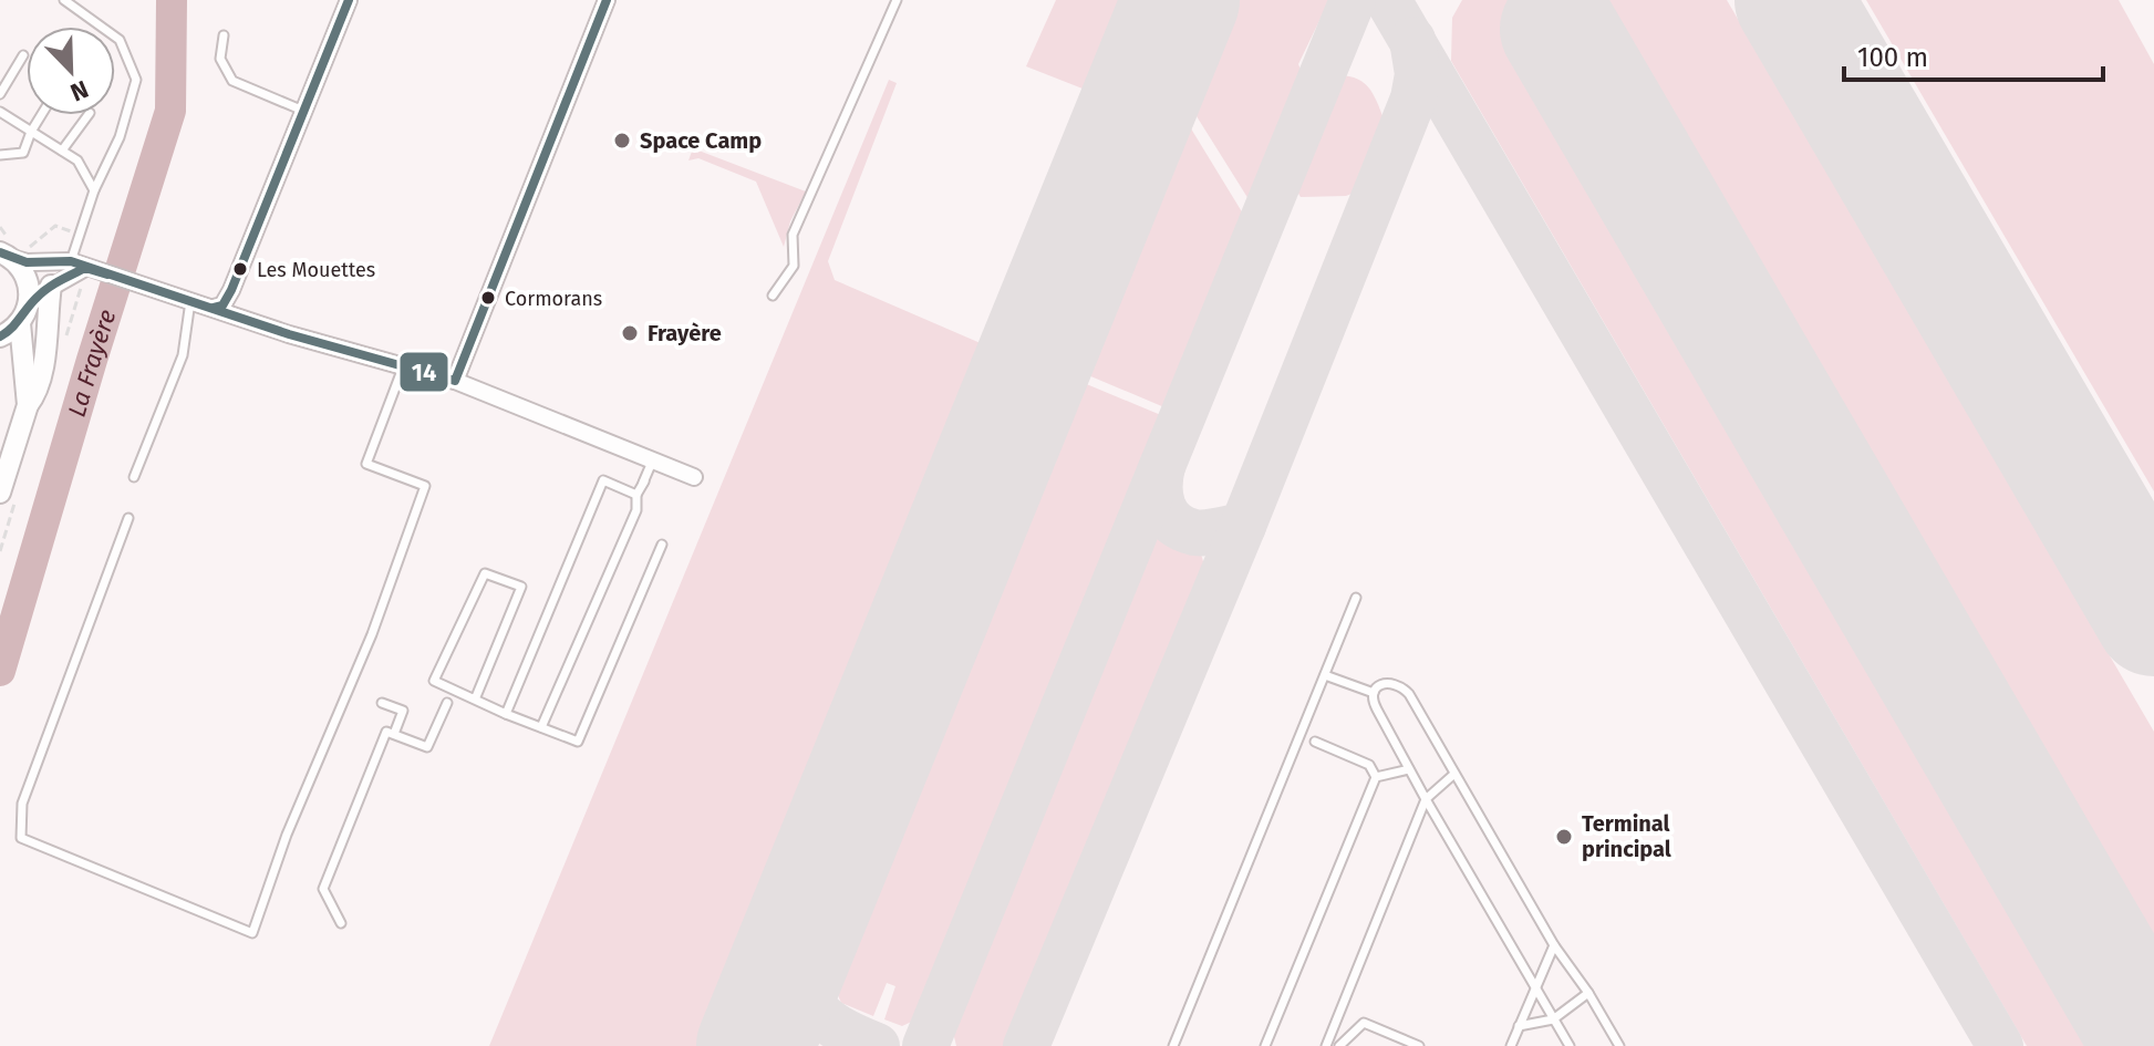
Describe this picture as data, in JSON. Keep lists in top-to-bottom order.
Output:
{
  "water": ["La Frayère"],
  "places": [
    "Space Camp",
    "Les Mouettes",
    "Cormorans",
    "Frayère",
    "Terminal principal"
  ],
  "lines": ["transit line 14"],
  "scale_bar": "100 m",
  "north": "bottom right"
}
